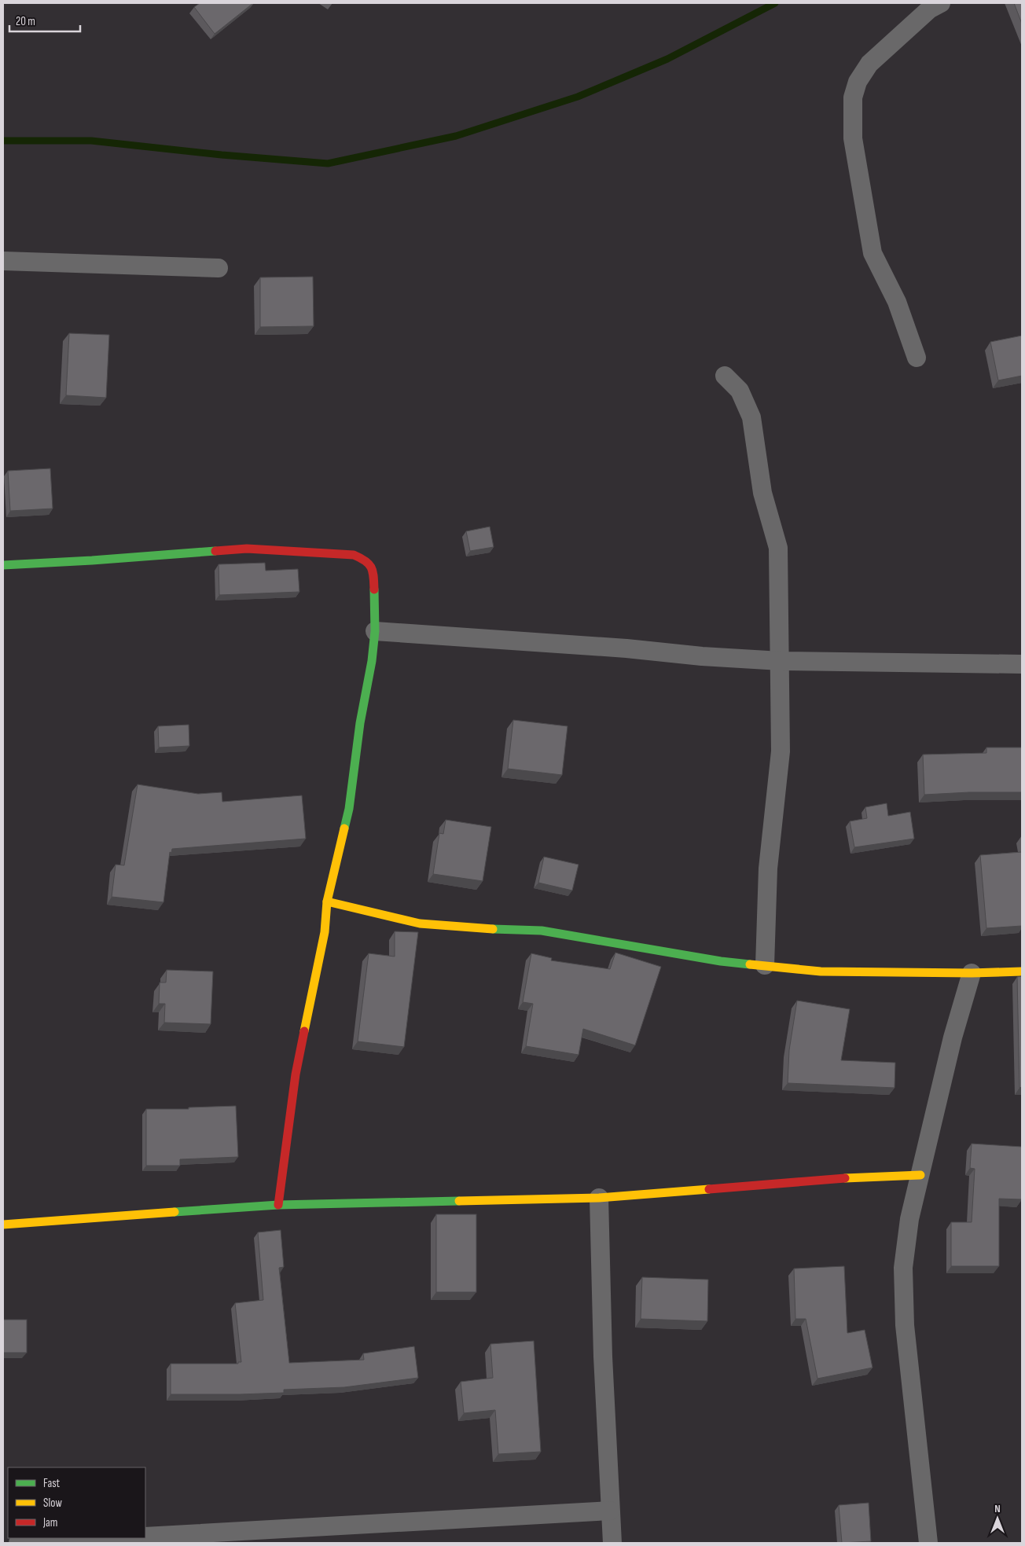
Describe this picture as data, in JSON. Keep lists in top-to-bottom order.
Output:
{
  "legend": ["Fast", "Slow", "Jam"],
  "scale_bar": "20 m",
  "north": "top"
}
